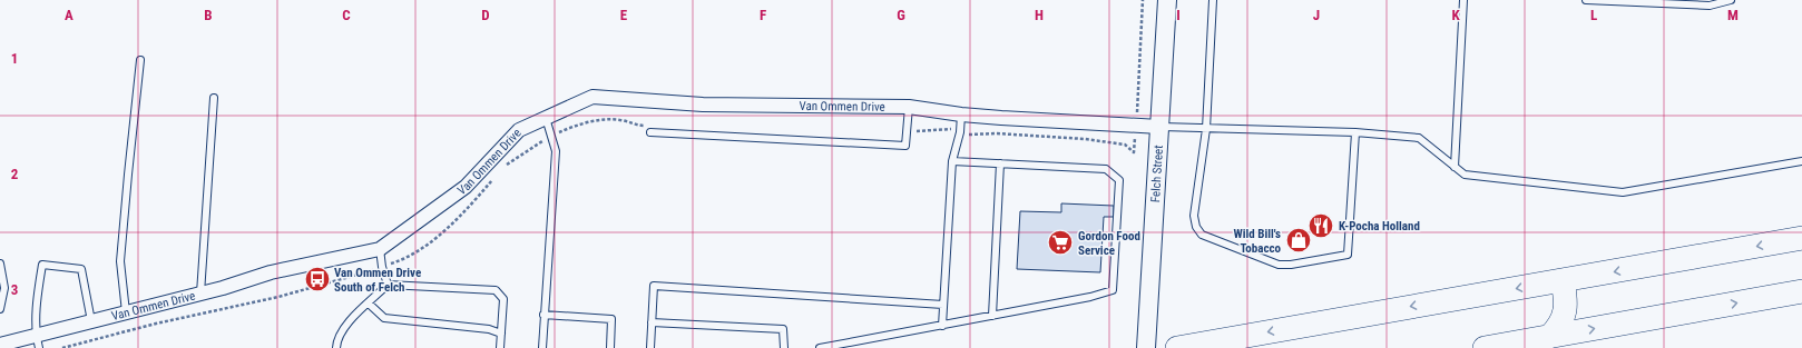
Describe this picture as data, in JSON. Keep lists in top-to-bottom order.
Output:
{
  "streets": {
    "street": ["Van Ommen Drive", "Felch Street"]
  },
  "crossings": [
    ["Van Ommen Drive", "Felch Street"]
  ],
  "places": {
    "restaurant": ["K-Pocha Holland"],
    "shop": ["Wild Bill's Tobacco"],
    "supermarket": ["Gordon Food Service"],
    "bus stop": ["Van Ommen Drive South of Felch"]
  },
  "grid": {
    "columns": [
      "A",
      "B",
      "C",
      "D",
      "E",
      "F",
      "G",
      "H",
      "I",
      "J",
      "K",
      "L",
      "M"
    ],
    "rows": ["1", "2", "3"]
  }
}
